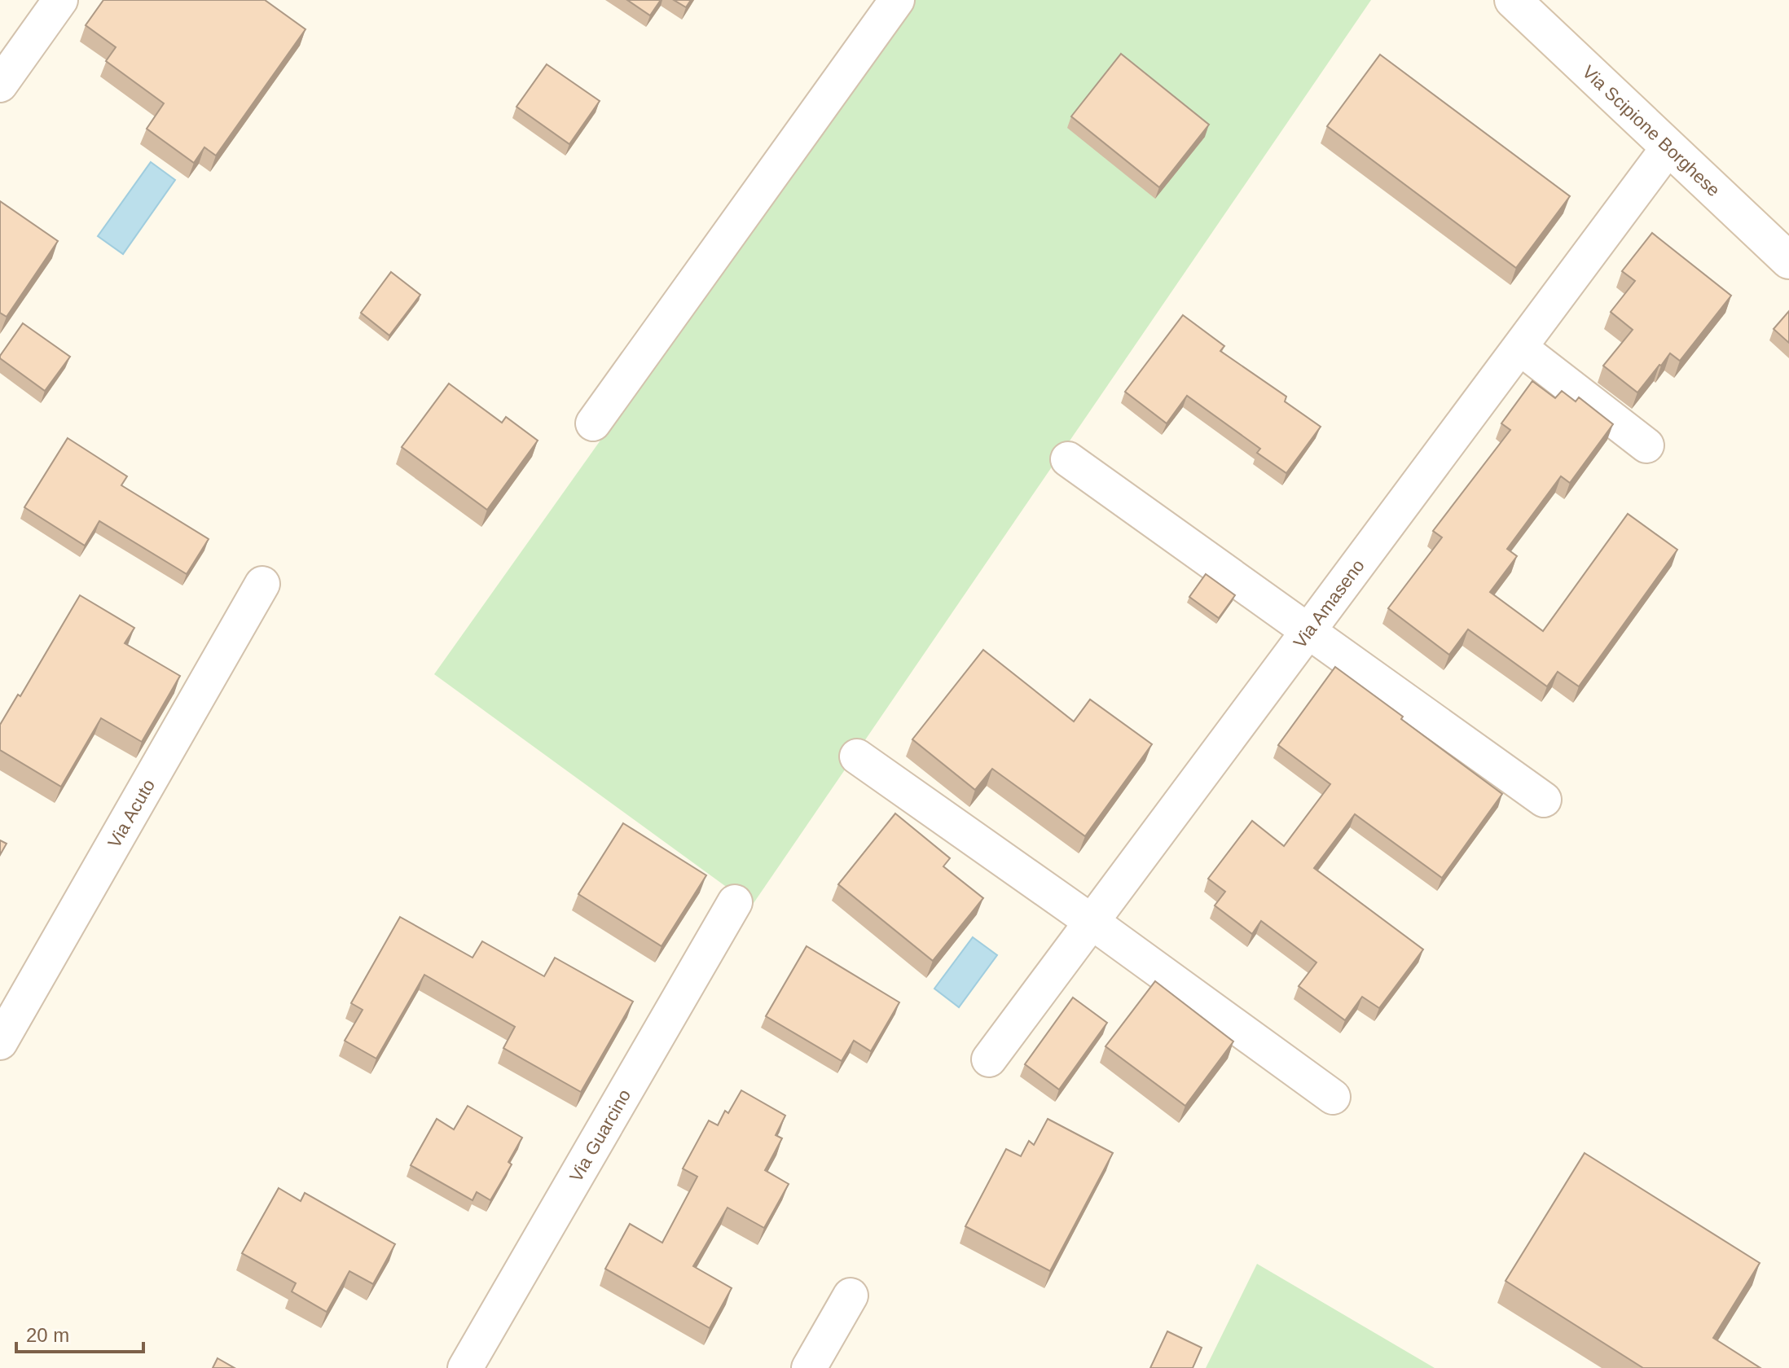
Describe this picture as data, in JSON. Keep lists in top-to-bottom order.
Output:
{
  "streets": {
    "main road": ["Via Scipione Borghese"],
    "street": ["Via Amaseno", "Via Acuto", "Via Guarcino"]
  },
  "crossings": [
    ["Via Scipione Borghese", "Via Amaseno"]
  ],
  "scale_bar": "20 m"
}
